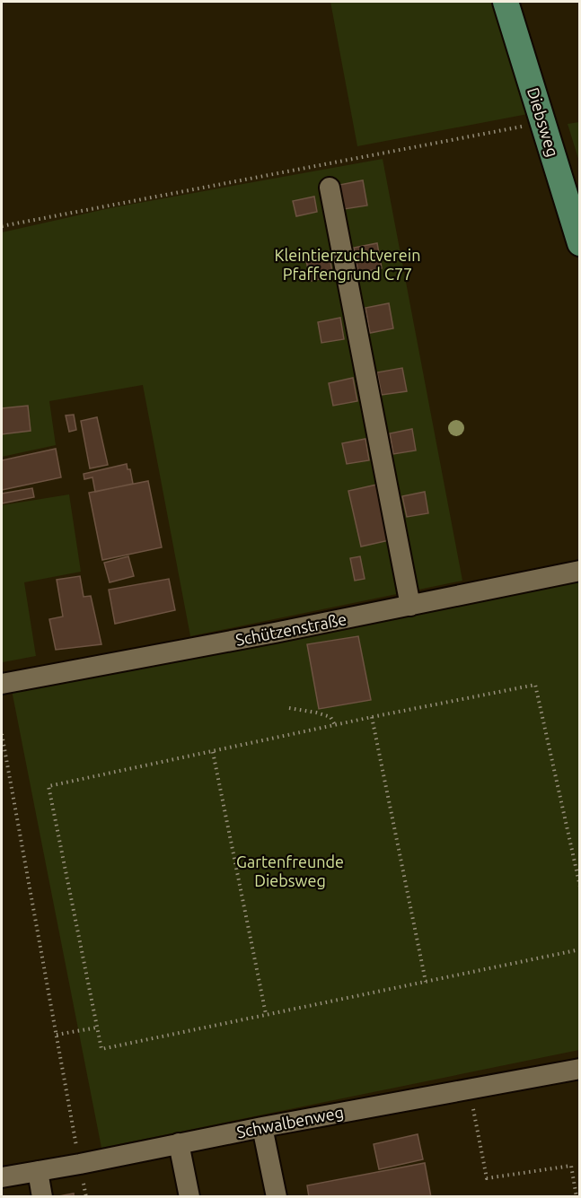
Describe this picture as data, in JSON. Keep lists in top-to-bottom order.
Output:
{
  "streets": {
    "main road": ["Diebsweg"],
    "street": ["Schützenstraße", "Schwalbenweg"]
  },
  "parks": ["Kleintierzuchtverein Pfaffengrund C77", "Gartenfreunde Diebsweg"]
}
